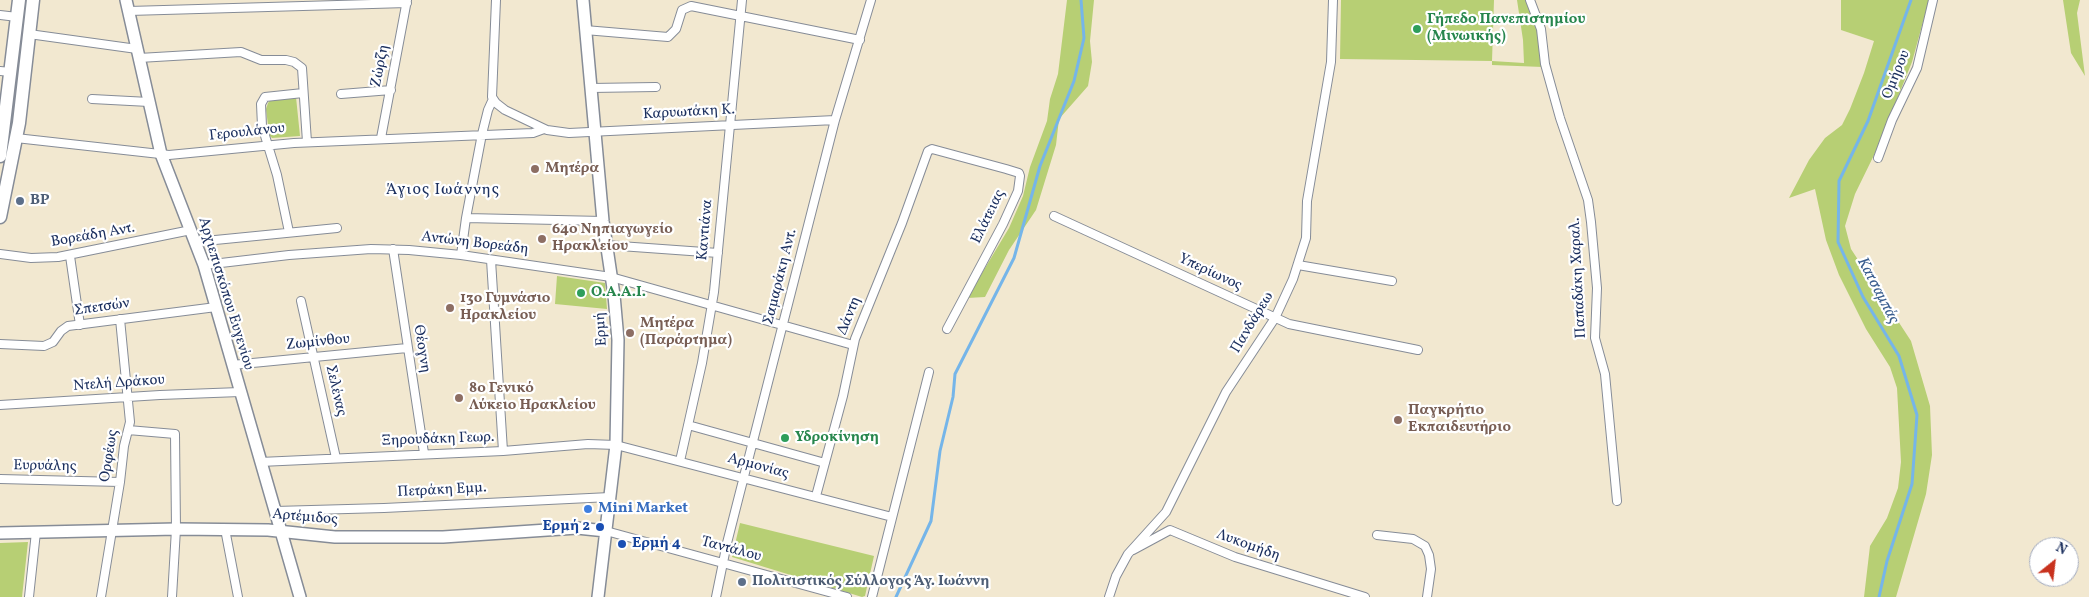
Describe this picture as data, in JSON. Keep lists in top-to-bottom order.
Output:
{
  "streets": {
    "street": [
      "Ζώρζη",
      "Ομήρου",
      "Καρυωτάκη Κ.",
      "Γερουλάνου",
      "Ελάτειας",
      "Καντιάνα",
      "Βορεάδη Αντ.",
      "Αντώνη Βορεάδη",
      "Υπερίωνος",
      "Σαμαράκη Αντ.",
      "Παπαδάκη Χαραλ.",
      "Αρχιεπισκόπου Ευγενίου",
      "Σπετσών",
      "Δάντη",
      "Πανδάρεω",
      "Ερμή",
      "Ζωμίνθου",
      "Θέογνη",
      "Ντελή Δράκου",
      "Σελένας",
      "Ξηρουδάκη Γεωρ.",
      "Ορφέως",
      "Ευρυάλης",
      "Αρμονίας",
      "Πετράκη Εμμ.",
      "Αρτέμιδος",
      "Λυκομήδη",
      "Ταντάλου"
    ]
  },
  "crossings": [
    ["Ζώρζη", "Γερουλάνου"],
    ["Καρυωτάκη Κ.", "Γερουλάνου"],
    ["Καρυωτάκη Κ.", "Καντιάνα"],
    ["Καρυωτάκη Κ.", "Σαμαράκη Αντ."],
    ["Καρυωτάκη Κ.", "Ερμή"],
    ["Γερουλάνου", "Αρχιεπισκόπου Ευγενίου"],
    ["Ελάτειας", "Δάντη"],
    ["Καντιάνα", "Αντώνη Βορεάδη"],
    ["Καντιάνα", "Αρμονίας"],
    ["Βορεάδη Αντ.", "Αρχιεπισκόπου Ευγενίου"],
    ["Αντώνη Βορεάδη", "Σαμαράκη Αντ."],
    ["Αντώνη Βορεάδη", "Αρχιεπισκόπου Ευγενίου"],
    ["Αντώνη Βορεάδη", "Δάντη"],
    ["Αντώνη Βορεάδη", "Ερμή"],
    ["Αντώνη Βορεάδη", "Θέογνη"],
    ["Υπερίωνος", "Πανδάρεω"],
    ["Σαμαράκη Αντ.", "Αρμονίας"],
    ["Σαμαράκη Αντ.", "Ταντάλου"],
    ["Αρχιεπισκόπου Ευγενίου", "Σπετσών"],
    ["Αρχιεπισκόπου Ευγενίου", "Ζωμίνθου"],
    ["Αρχιεπισκόπου Ευγενίου", "Ντελή Δράκου"],
    ["Αρχιεπισκόπου Ευγενίου", "Ξηρουδάκη Γεωρ."],
    ["Αρχιεπισκόπου Ευγενίου", "Πετράκη Εμμ."],
    ["Αρχιεπισκόπου Ευγενίου", "Αρτέμιδος"],
    ["Σπετσών", "Ορφέως"],
    ["Δάντη", "Αρμονίας"],
    ["Πανδάρεω", "Λυκομήδη"],
    ["Ερμή", "Ξηρουδάκη Γεωρ."],
    ["Ερμή", "Αρμονίας"],
    ["Ερμή", "Πετράκη Εμμ."],
    ["Ερμή", "Αρτέμιδος"],
    ["Ερμή", "Ταντάλου"],
    ["Ζωμίνθου", "Θέογνη"],
    ["Ζωμίνθου", "Σελένας"],
    ["Θέογνη", "Ξηρουδάκη Γεωρ."],
    ["Ντελή Δράκου", "Ορφέως"],
    ["Σελένας", "Ξηρουδάκη Γεωρ."],
    ["Ξηρουδάκη Γεωρ.", "Αρμονίας"],
    ["Ορφέως", "Ευρυάλης"],
    ["Ορφέως", "Αρτέμιδος"],
    ["Αρτέμιδος", "Ταντάλου"]
  ],
  "districts": ["Άγιος Ιωάννης"],
  "water": ["Κατσαμπάς"],
  "places": [
    "Γήπεδο Πανεπιστημίου (Μινωικής)",
    "Μητέρα",
    "BP",
    "64ο Νηπιαγωγείο Ηρακλείου",
    "Ο.Α.Α.Ι.",
    "13o Γυμνάσιο Ηρακλείου",
    "Μητέρα (Παράρτημα)",
    "8ο Γενικό Λύκειο Ηρακλείου",
    "Παγκρήτιο Εκπαιδευτήριο",
    "Υδροκίνηση",
    "Mini Market",
    "Ερμή 2",
    "Ερμή 4",
    "Πολιτιστικός Σύλλογος Άγ. Ιωάννη"
  ],
  "north": "top right"
}
